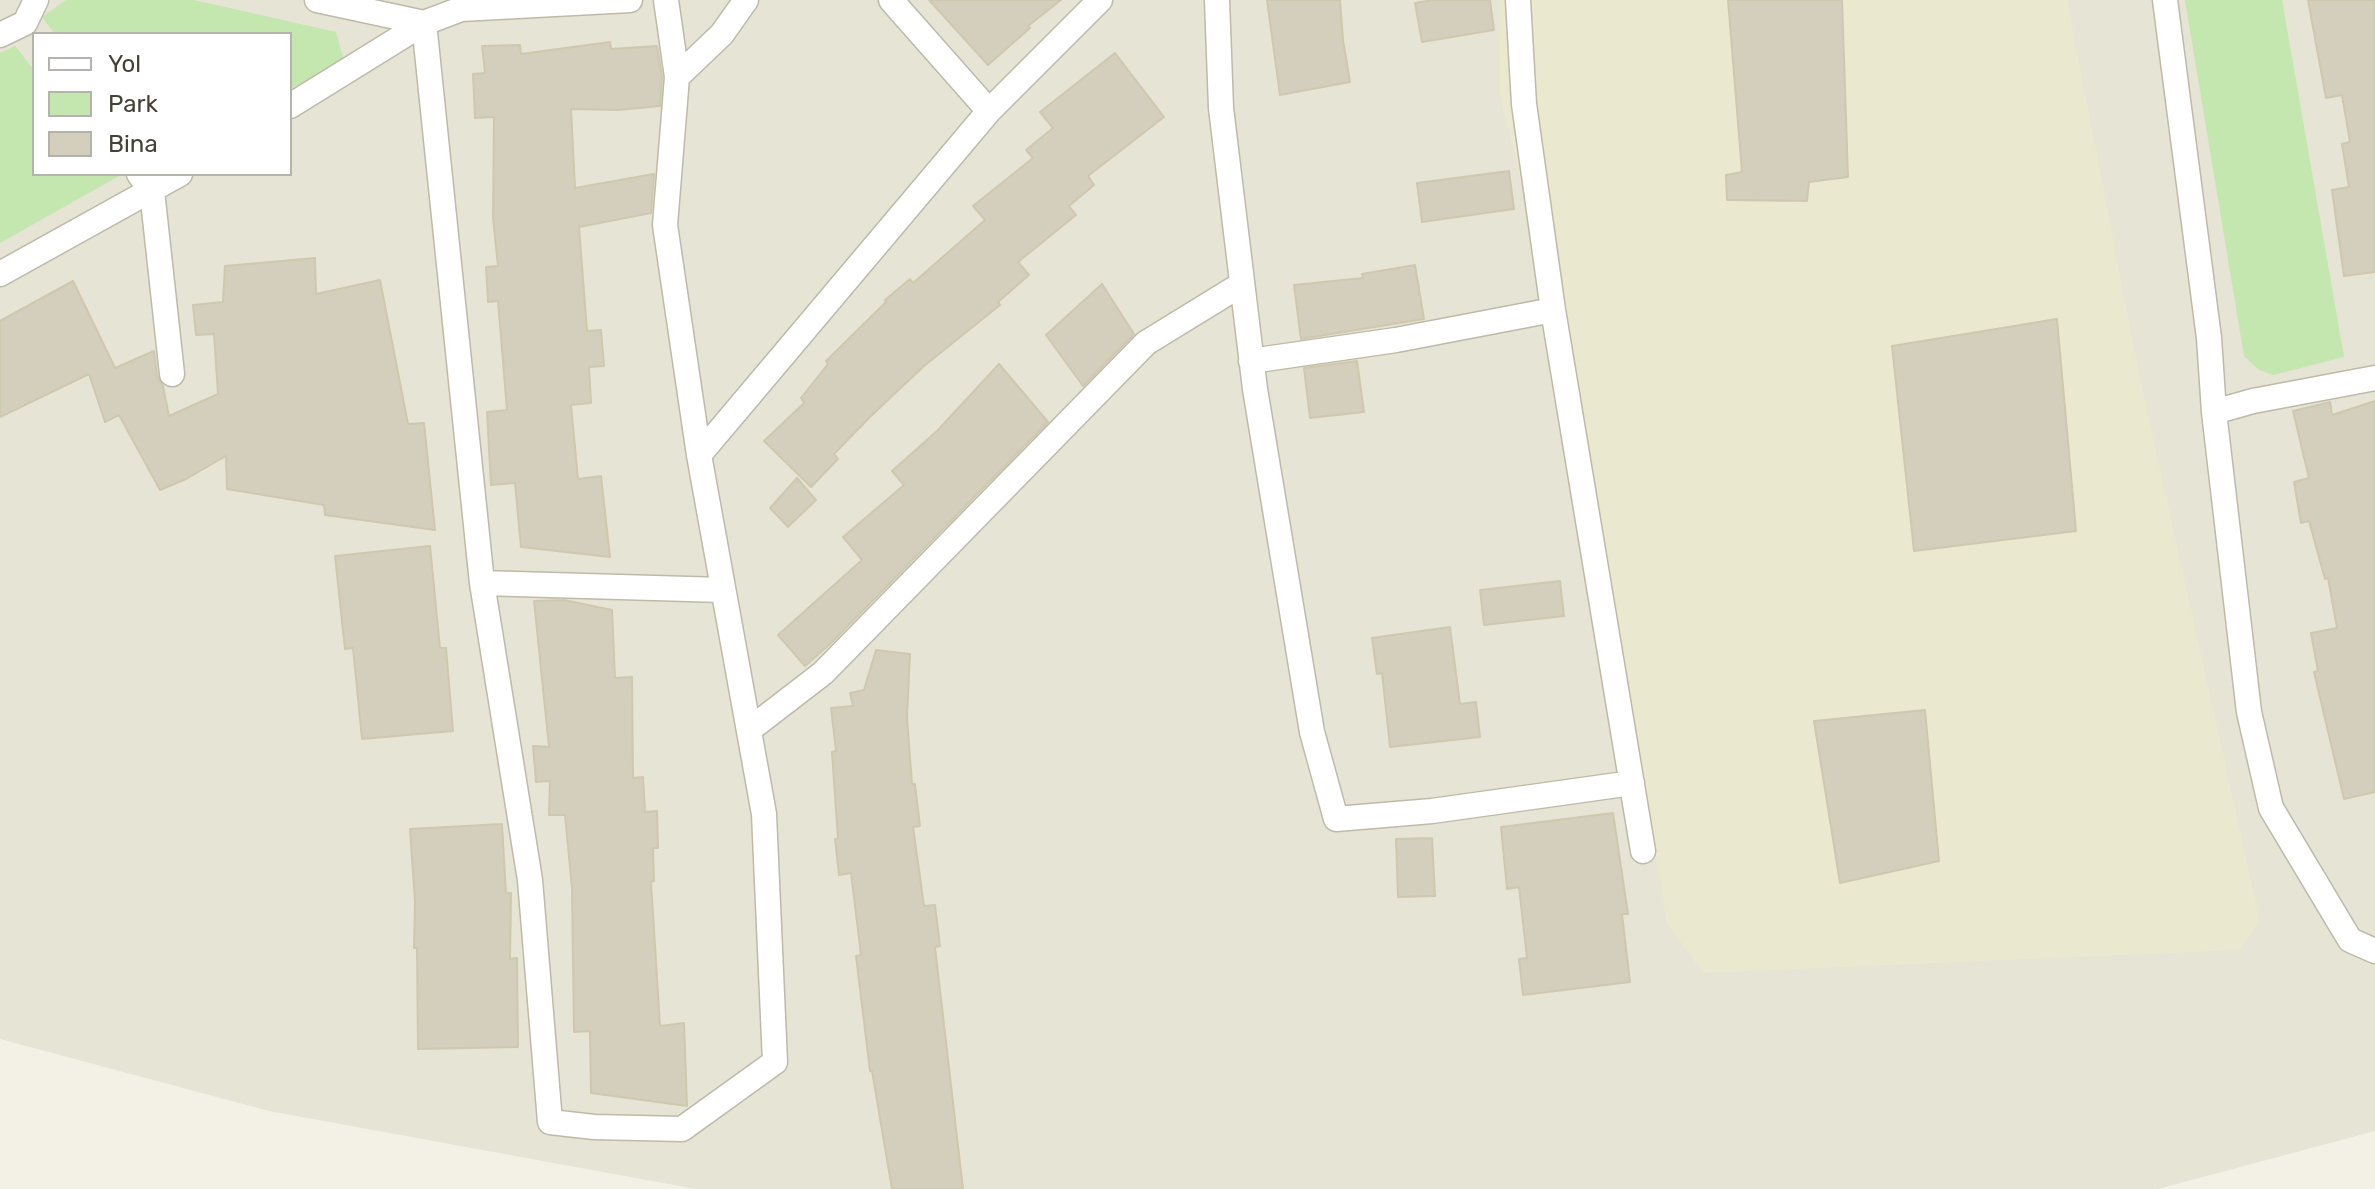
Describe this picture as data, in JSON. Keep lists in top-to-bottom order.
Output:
{
  "legend": ["Yol", "Park", "Bina"]
}
